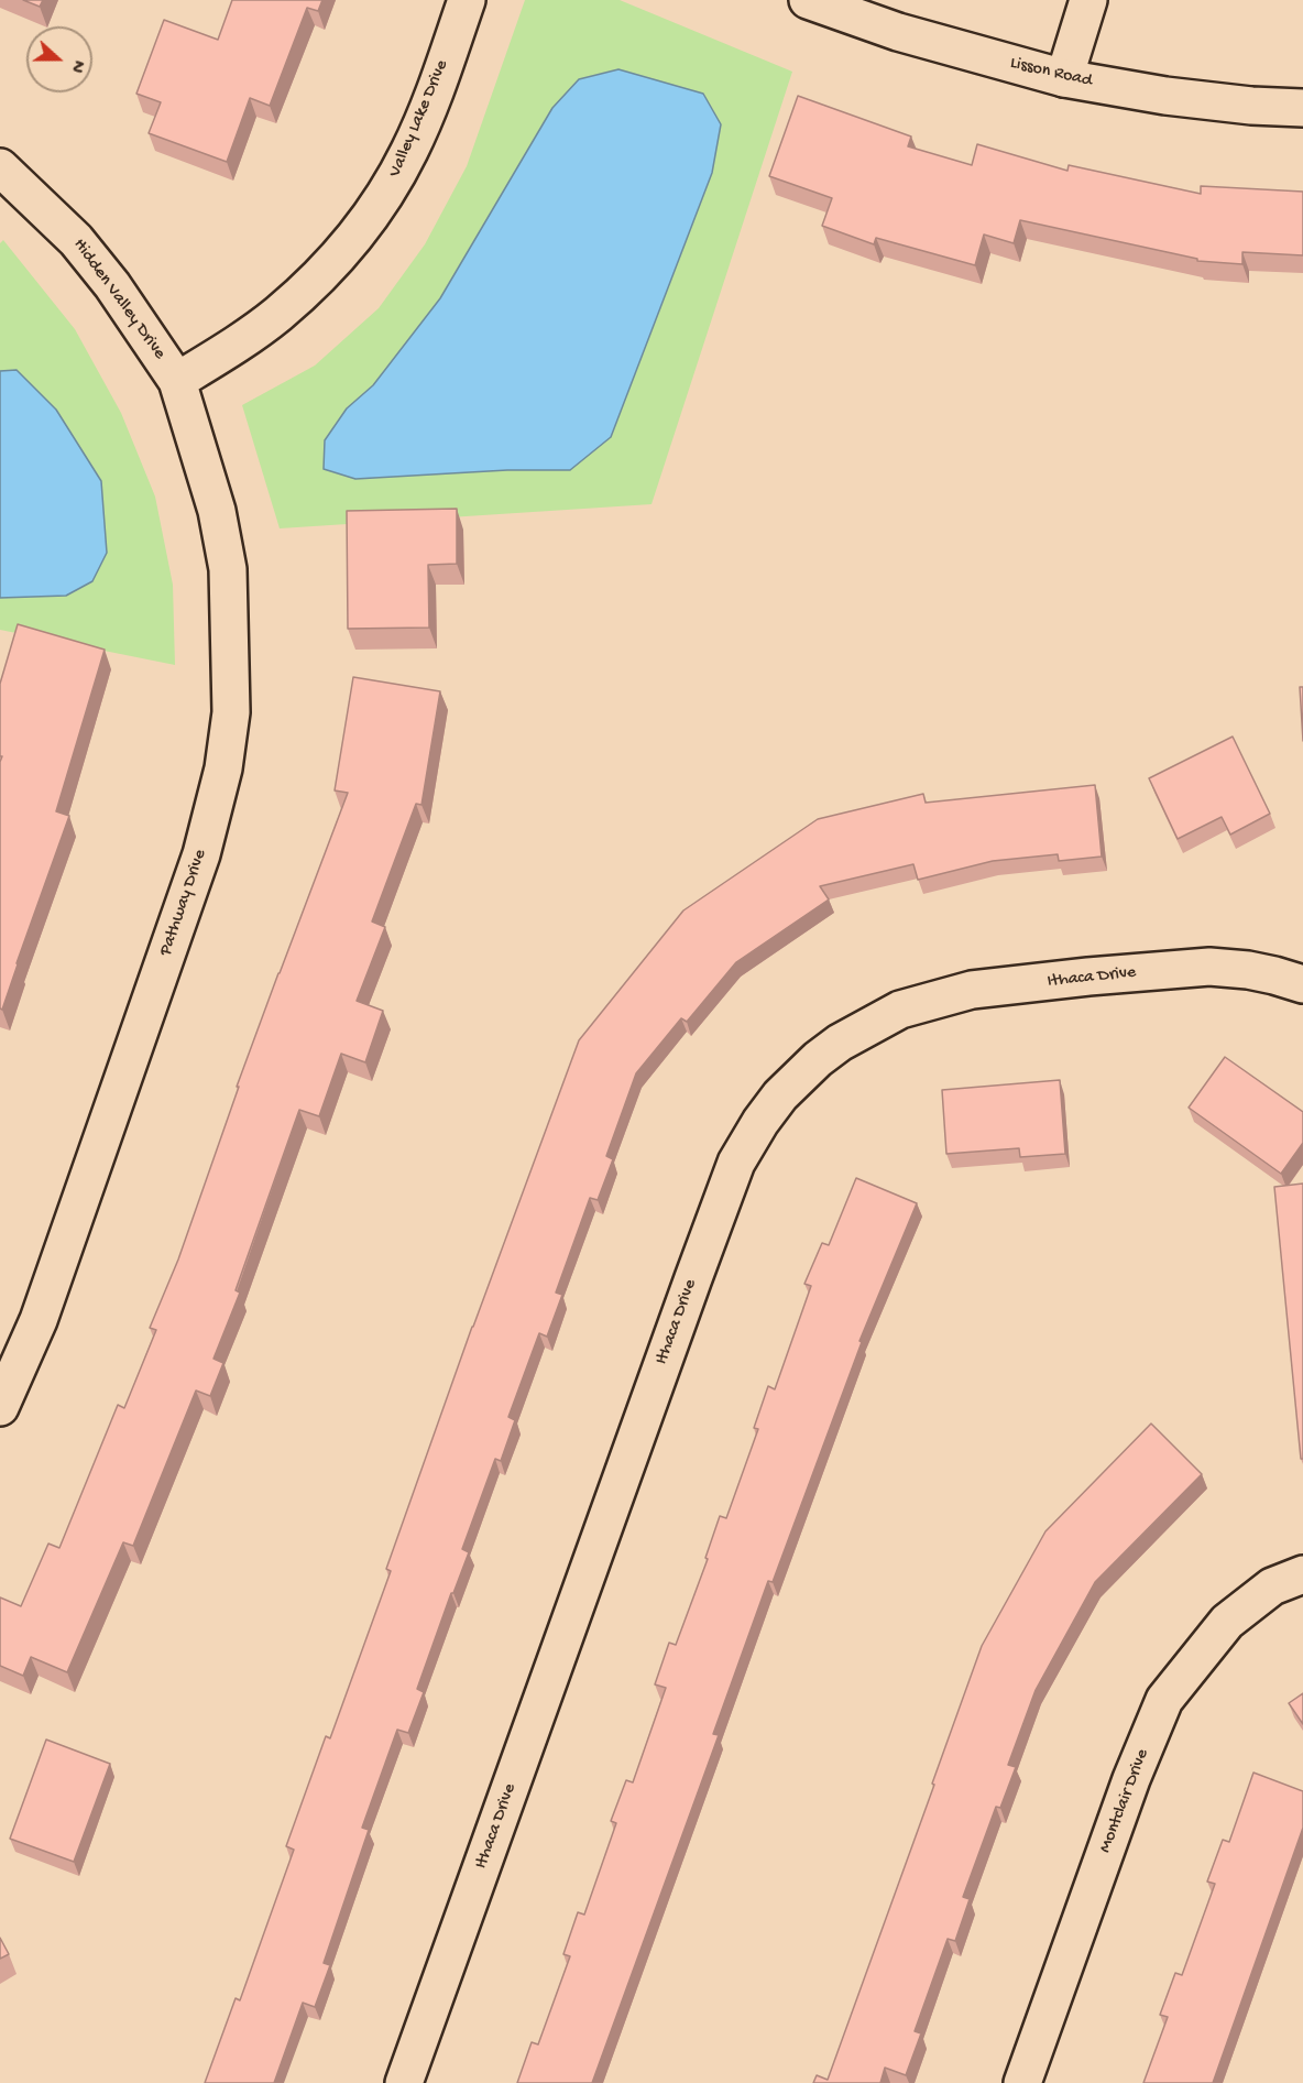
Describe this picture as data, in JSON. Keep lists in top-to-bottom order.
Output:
{
  "streets": {
    "street": [
      "Lisson Road",
      "Valley Lake Drive",
      "Hidden Valley Drive",
      "Pathway Drive",
      "Ithaca Drive",
      "Montclair Drive"
    ]
  },
  "crossings": [
    ["Valley Lake Drive", "Hidden Valley Drive"],
    ["Valley Lake Drive", "Pathway Drive"],
    ["Hidden Valley Drive", "Pathway Drive"]
  ],
  "north": "right"
}
